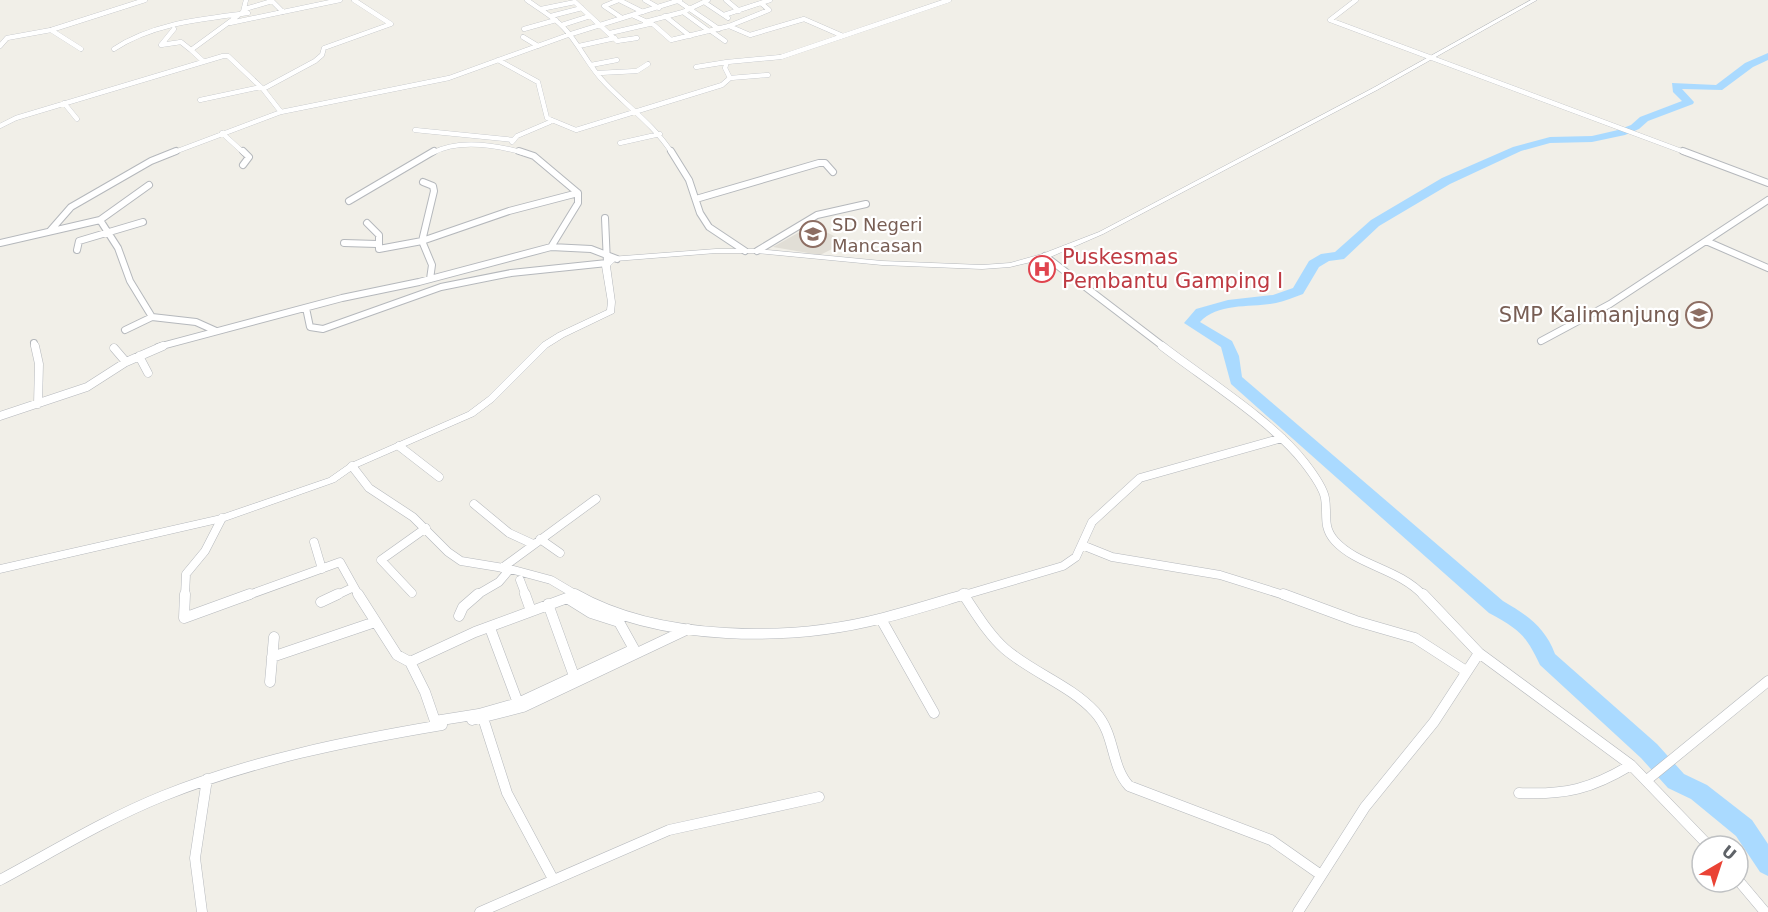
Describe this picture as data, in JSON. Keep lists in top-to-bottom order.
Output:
{
  "places": {
    "school or university": ["SD Negeri Mancasan", "SMP Kalimanjung"],
    "hospital": ["Puskesmas Pembantu Gamping I"]
  },
  "north": "top right"
}
